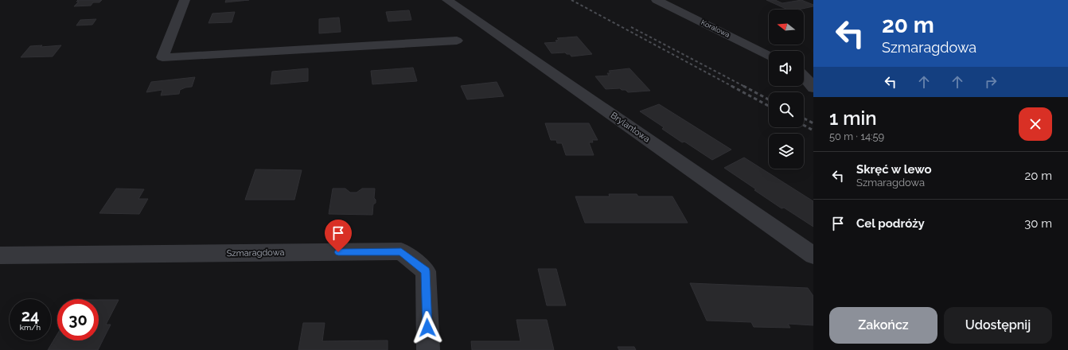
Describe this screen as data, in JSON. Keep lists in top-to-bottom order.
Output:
{
  "streets": {
    "street": ["Koralowa", "Brylantowa", "Szmaragdowa"]
  },
  "north": "left",
  "page": {
    "turn": ["20 m", "Szmaragdowa"],
    "heading": ["1 min", "50 m · 14:59"],
    "list": [
      {
        "name": "Skręć w lewo",
        "note": "Szmaragdowa",
        "value": "20 m"
      },
      {
        "name": "Cel podróży",
        "value": "30 m"
      }
    ],
    "speed": "24 km/h",
    "limit": "30",
    "buttons": ["Zakończ", "Udostępnij"]
  }
}
